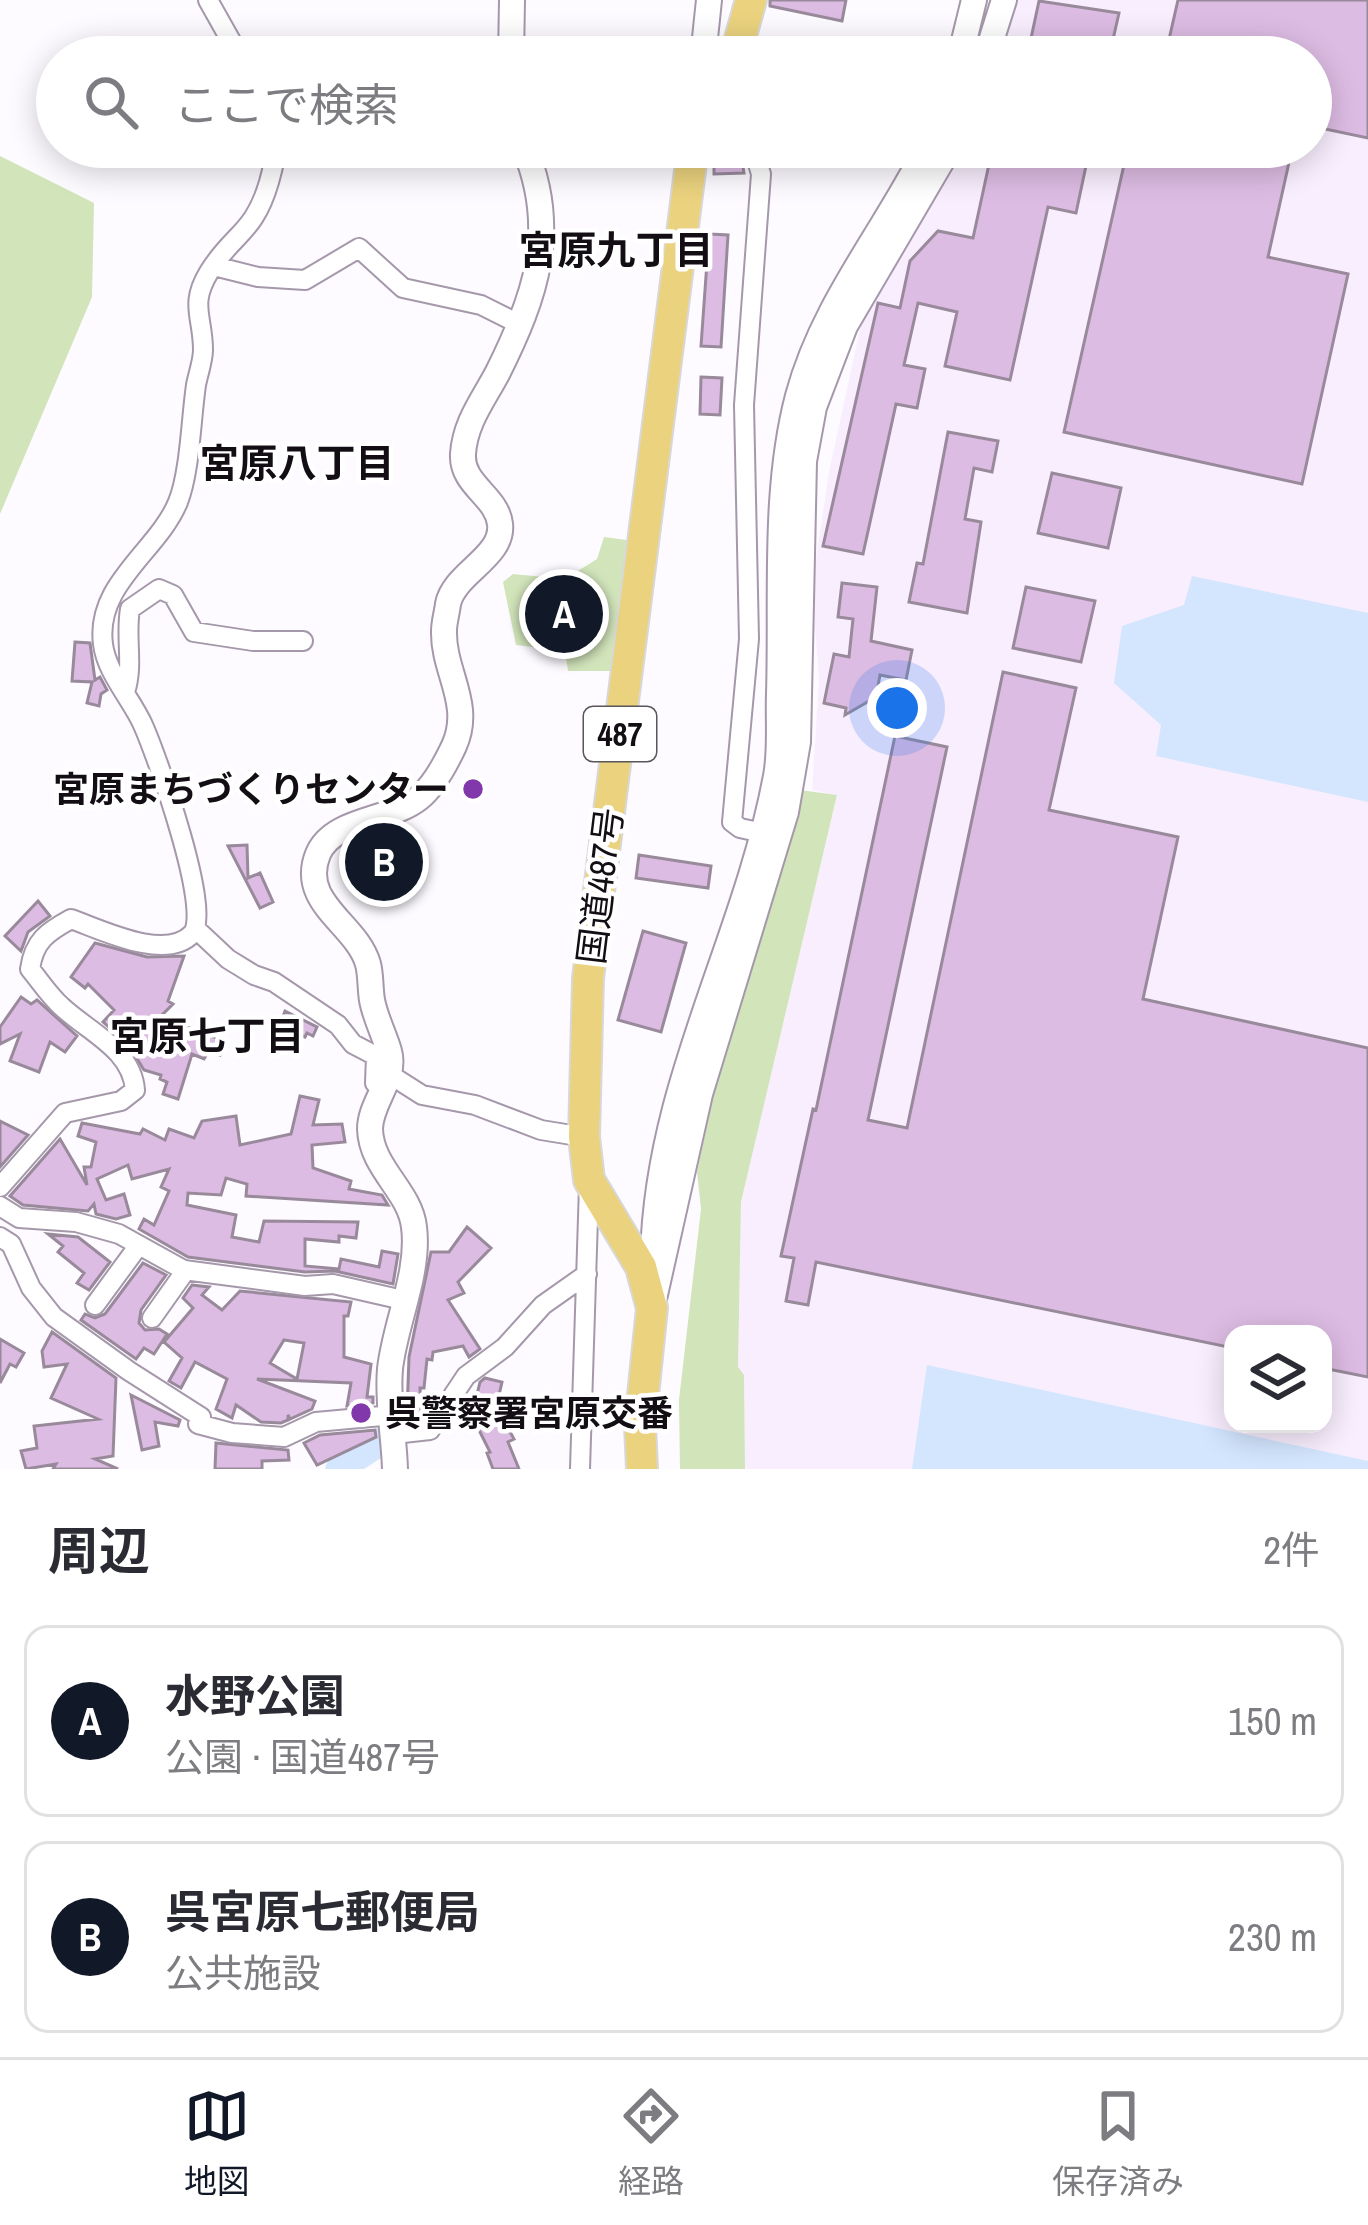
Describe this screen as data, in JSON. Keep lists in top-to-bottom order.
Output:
{
  "streets": {
    "highway": ["487", "国道487号"]
  },
  "districts": ["宮原九丁目", "宮原八丁目", "宮原七丁目"],
  "places": ["宮原まちづくりセンター", "呉警察署宮原交番"],
  "page": {
    "search": "ここで検索",
    "pins": ["A", "B"],
    "heading": ["周辺", "2件"],
    "list": [
      {
        "mark": "A",
        "name": "水野公園",
        "note": "公園 · 国道487号",
        "value": "150 m"
      },
      {
        "mark": "B",
        "name": "呉宮原七郵便局",
        "note": "公共施設",
        "value": "230 m"
      }
    ],
    "nav": ["地図", "経路", "保存済み"]
  }
}
